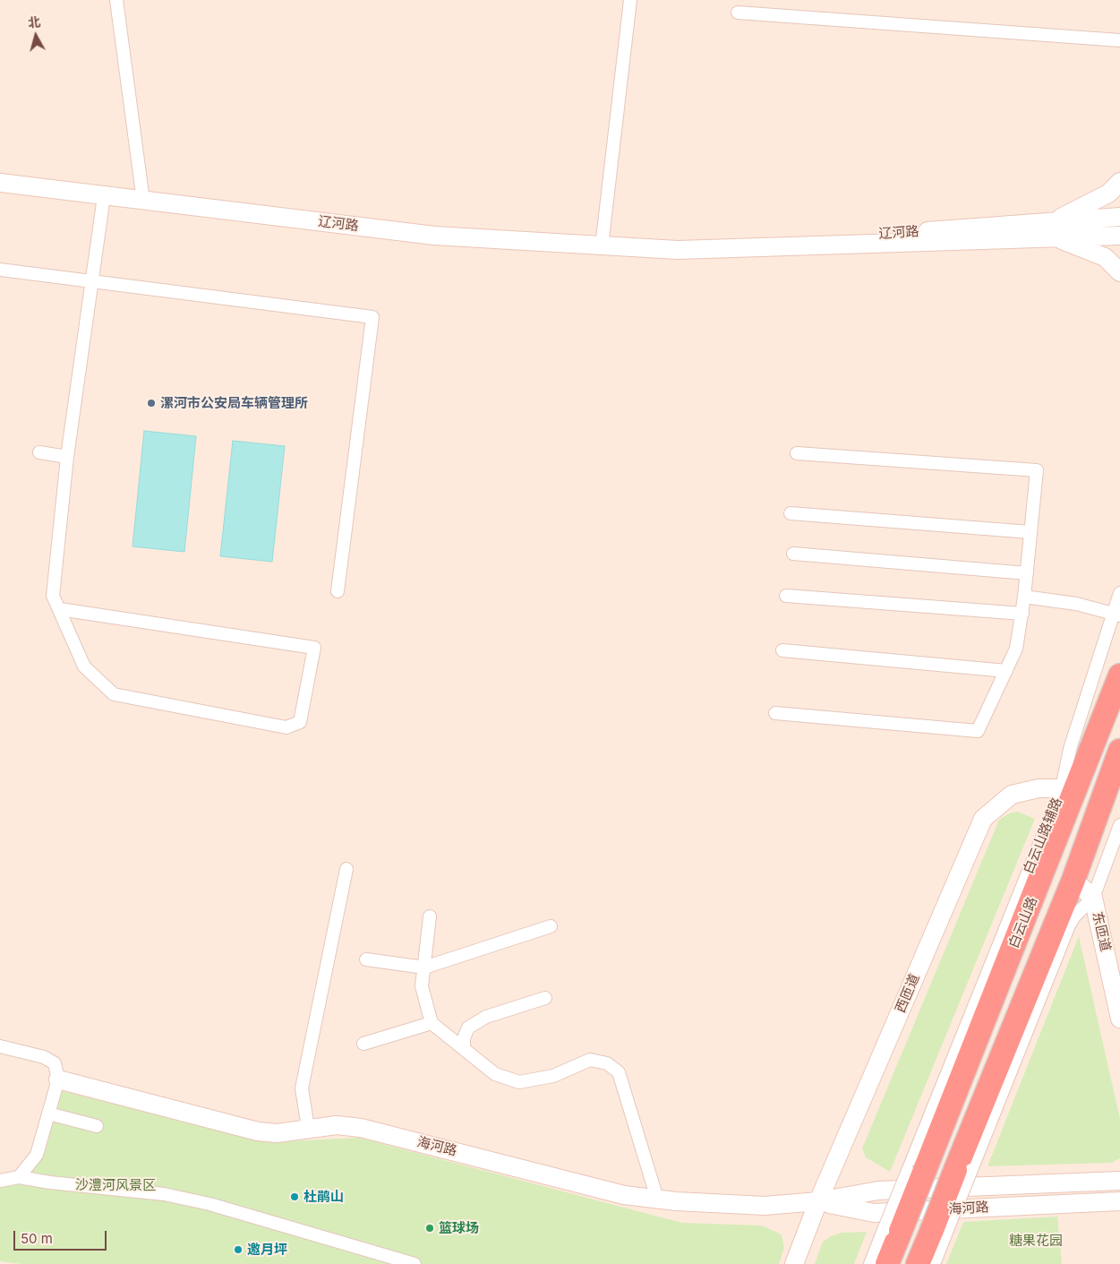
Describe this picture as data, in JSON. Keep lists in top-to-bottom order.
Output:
{
  "streets": {
    "highway": ["白云山路"],
    "street": [
      "辽河路",
      "白云山路辅路",
      "东匝道",
      "西匝道",
      "海河路"
    ]
  },
  "crossings": [
    ["白云山路辅路", "白云山路"],
    ["白云山路辅路", "西匝道"],
    ["白云山路", "西匝道"],
    ["西匝道", "海河路"]
  ],
  "parks": ["沙澧河风景区", "糖果花园"],
  "places": [
    "漯河市公安局车辆管理所",
    "杜鹃山",
    "篮球场",
    "邀月坪"
  ],
  "scale_bar": "50 m",
  "north": "top"
}
